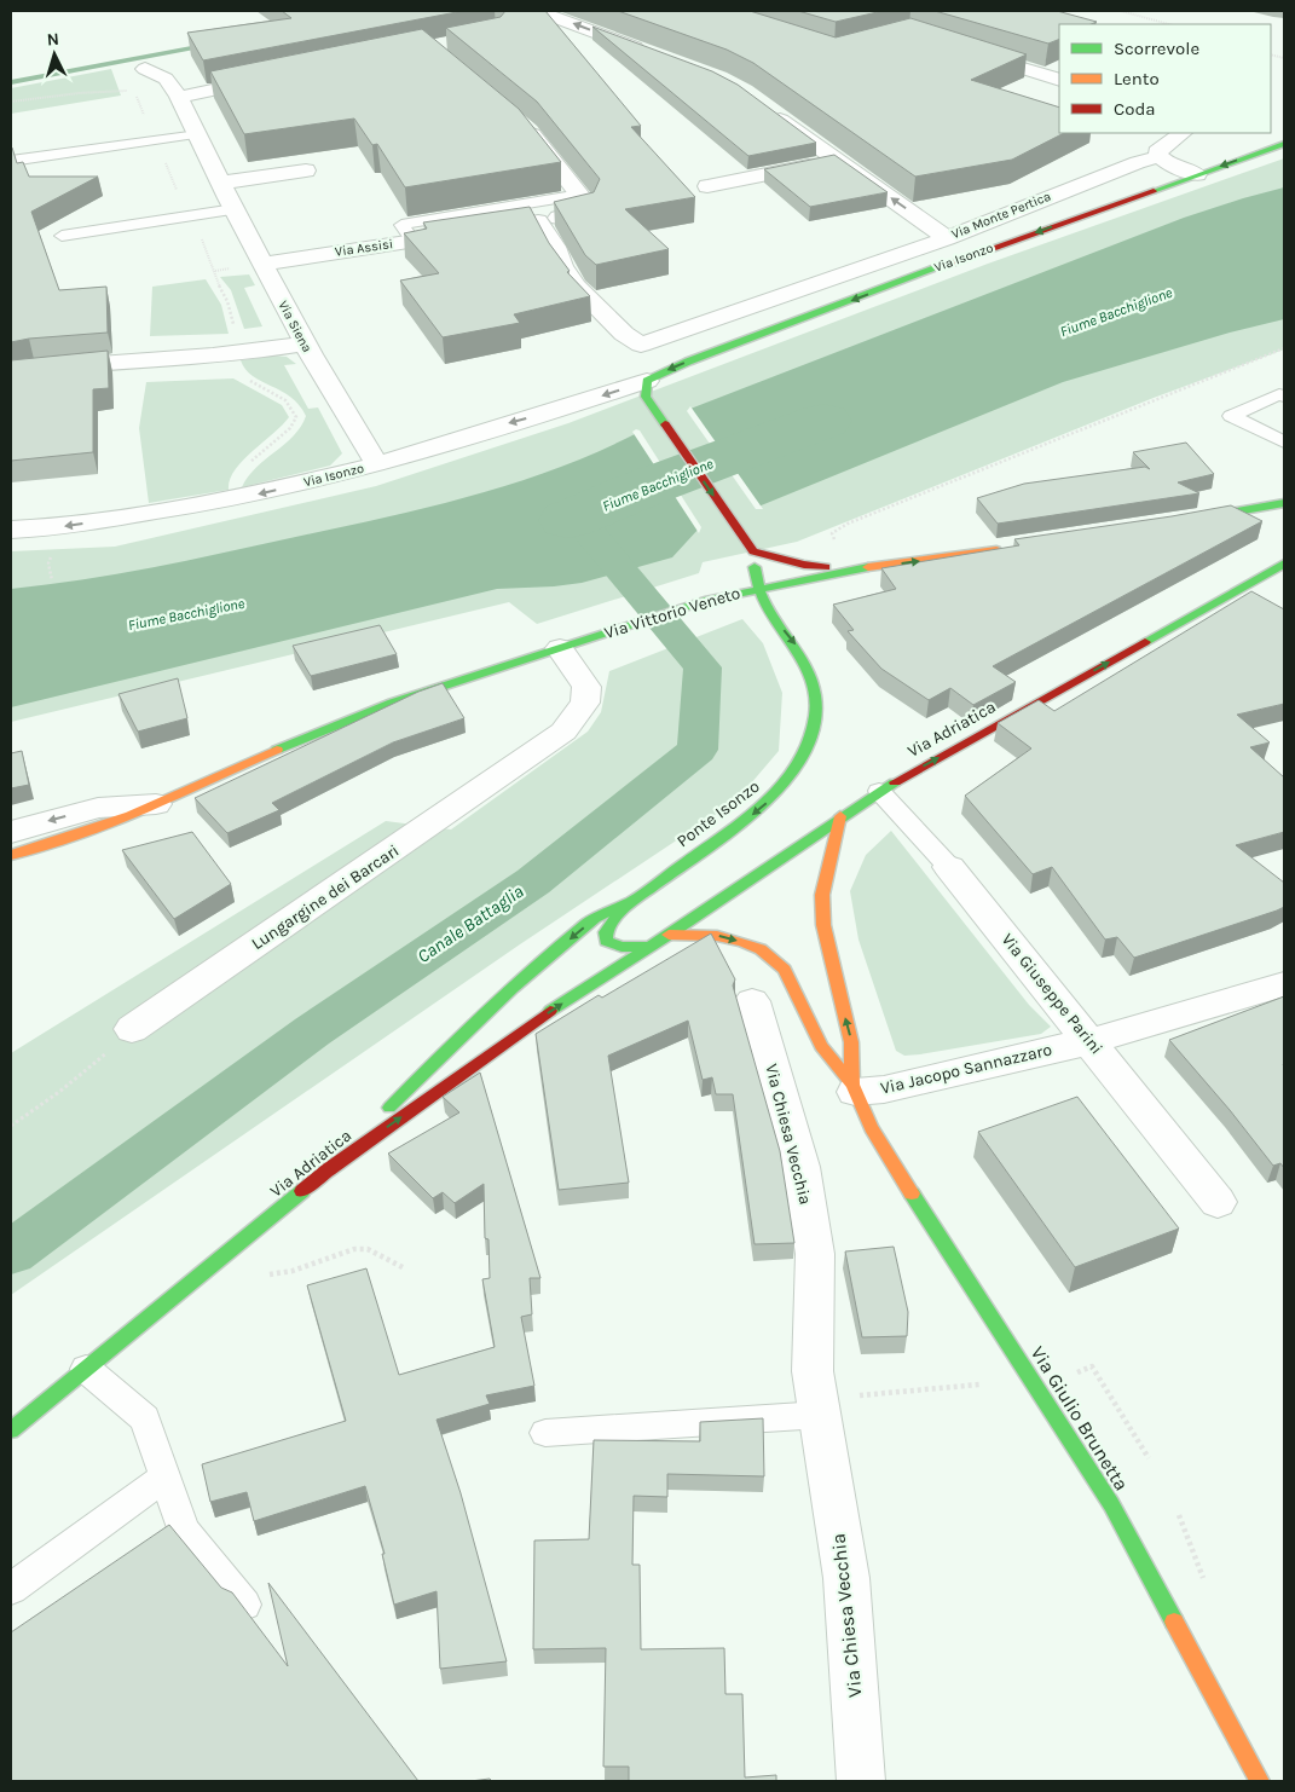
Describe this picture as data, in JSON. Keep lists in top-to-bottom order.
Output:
{
  "streets": {
    "main road": [
      "Via Isonzo",
      "Via Vittorio Veneto",
      "Via Adriatica",
      "Ponte Isonzo",
      "Via Giulio Brunetta"
    ],
    "street": [
      "Via Monte Pertica",
      "Via Assisi",
      "Via Siena",
      "Lungargine dei Barcari",
      "Via Giuseppe Parini",
      "Via Jacopo Sannazzaro",
      "Via Chiesa Vecchia"
    ]
  },
  "crossings": [
    ["Via Monte Pertica", "Via Isonzo"],
    ["Via Assisi", "Via Isonzo"],
    ["Via Assisi", "Via Siena"],
    ["Via Isonzo", "Via Siena"],
    ["Via Vittorio Veneto", "Ponte Isonzo"],
    ["Via Vittorio Veneto", "Lungargine dei Barcari"],
    ["Via Adriatica", "Ponte Isonzo"],
    ["Via Adriatica", "Via Giuseppe Parini"],
    ["Via Adriatica", "Via Giulio Brunetta"],
    ["Via Giuseppe Parini", "Via Jacopo Sannazzaro"],
    ["Via Jacopo Sannazzaro", "Via Giulio Brunetta"]
  ],
  "one_way": ["Via Isonzo", "Via Adriatica", "Ponte Isonzo"],
  "water": ["Fiume Bacchiglione", "Canale Battaglia"],
  "legend": ["Scorrevole", "Lento", "Coda"],
  "north": "top"
}
